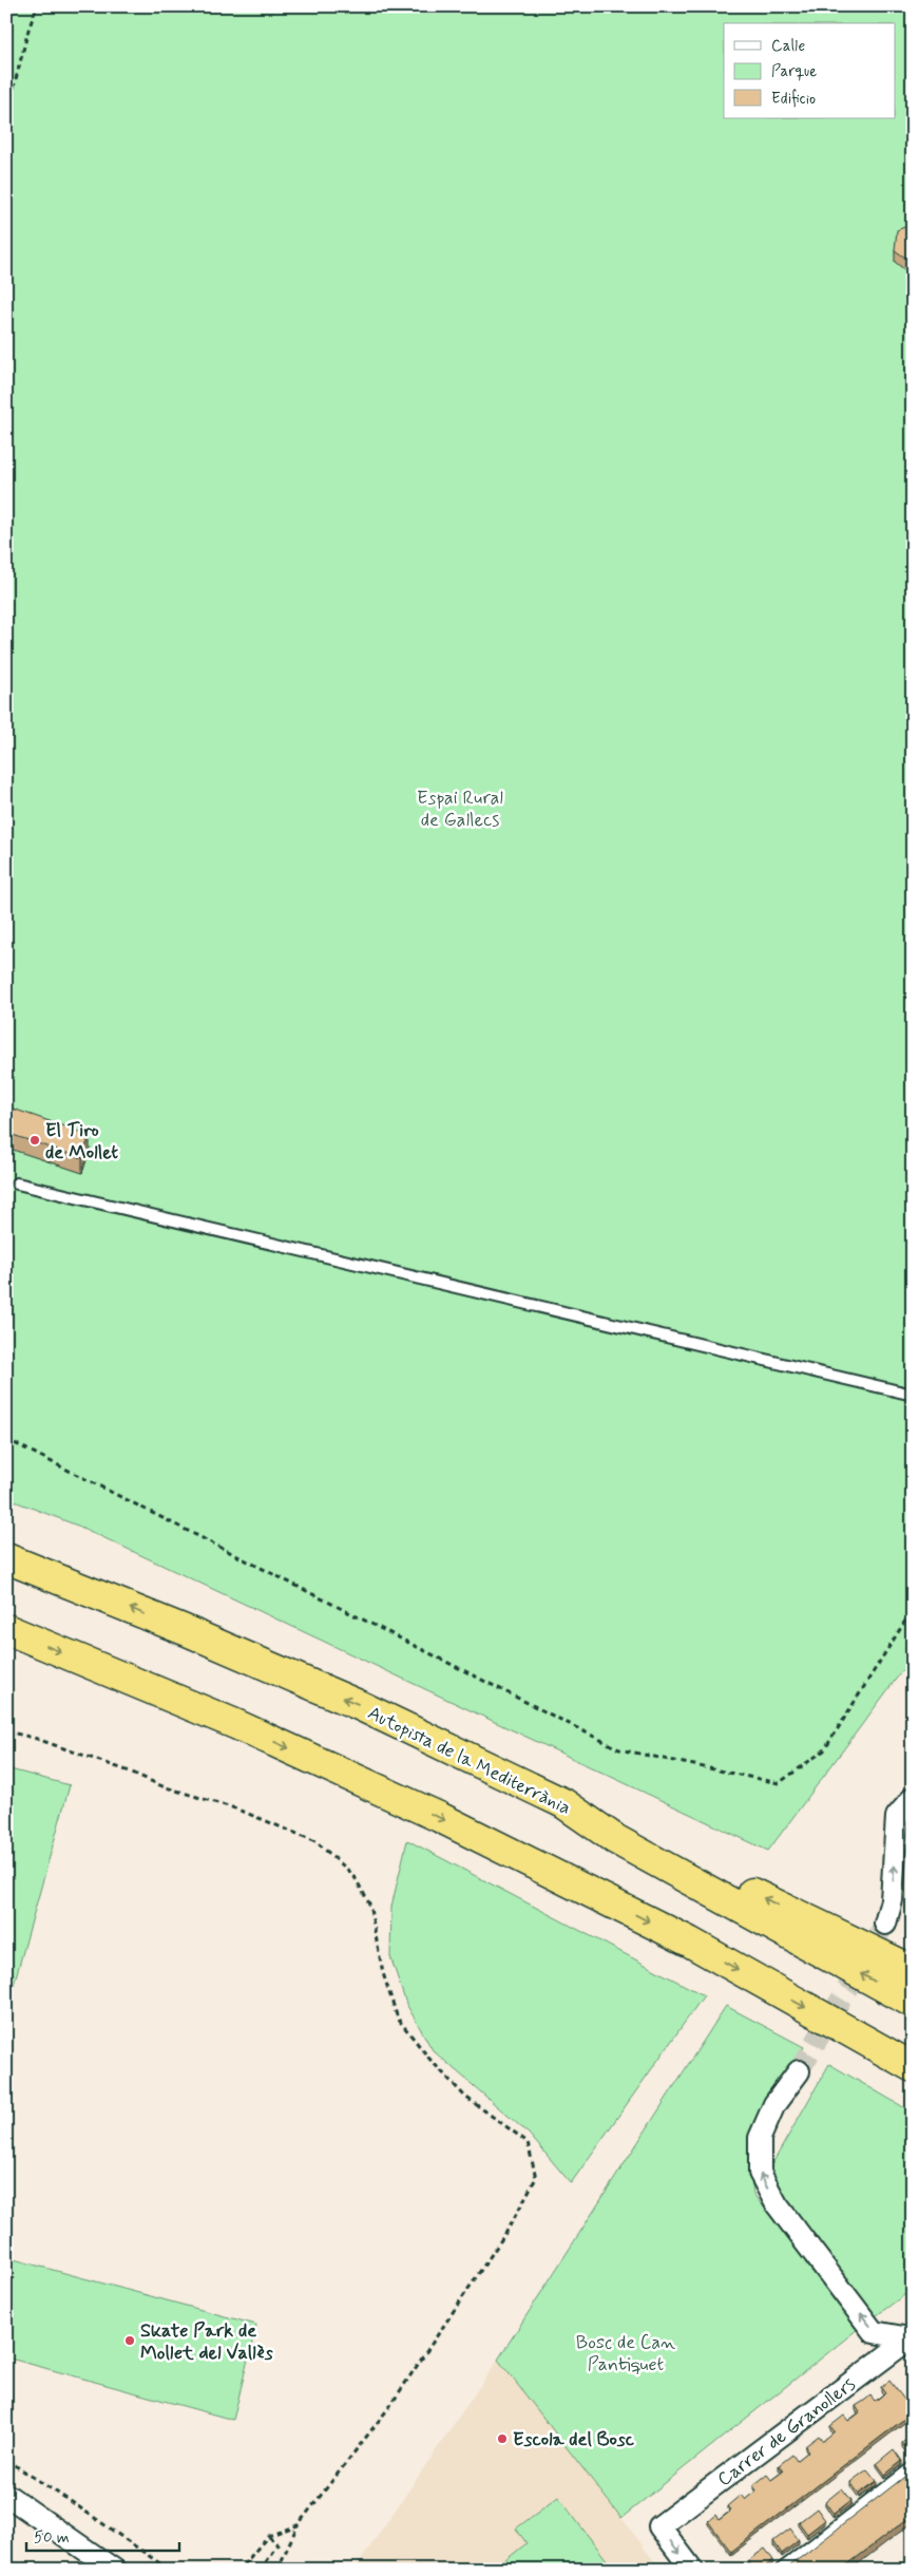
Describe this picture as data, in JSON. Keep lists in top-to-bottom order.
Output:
{
  "streets": {
    "highway": ["Autopista de la Mediterrània"],
    "street": ["Carrer de Granollers"]
  },
  "one_way": ["Carrer de Granollers"],
  "parks": ["Espai Rural de Gallecs", "Bosc de Can Pantiquet"],
  "places": ["El Tiro de Mollet", "Skate Park de Mollet del Vallès", "Escola del Bosc"],
  "legend": ["Calle", "Parque", "Edificio"],
  "scale_bar": "50 m"
}
